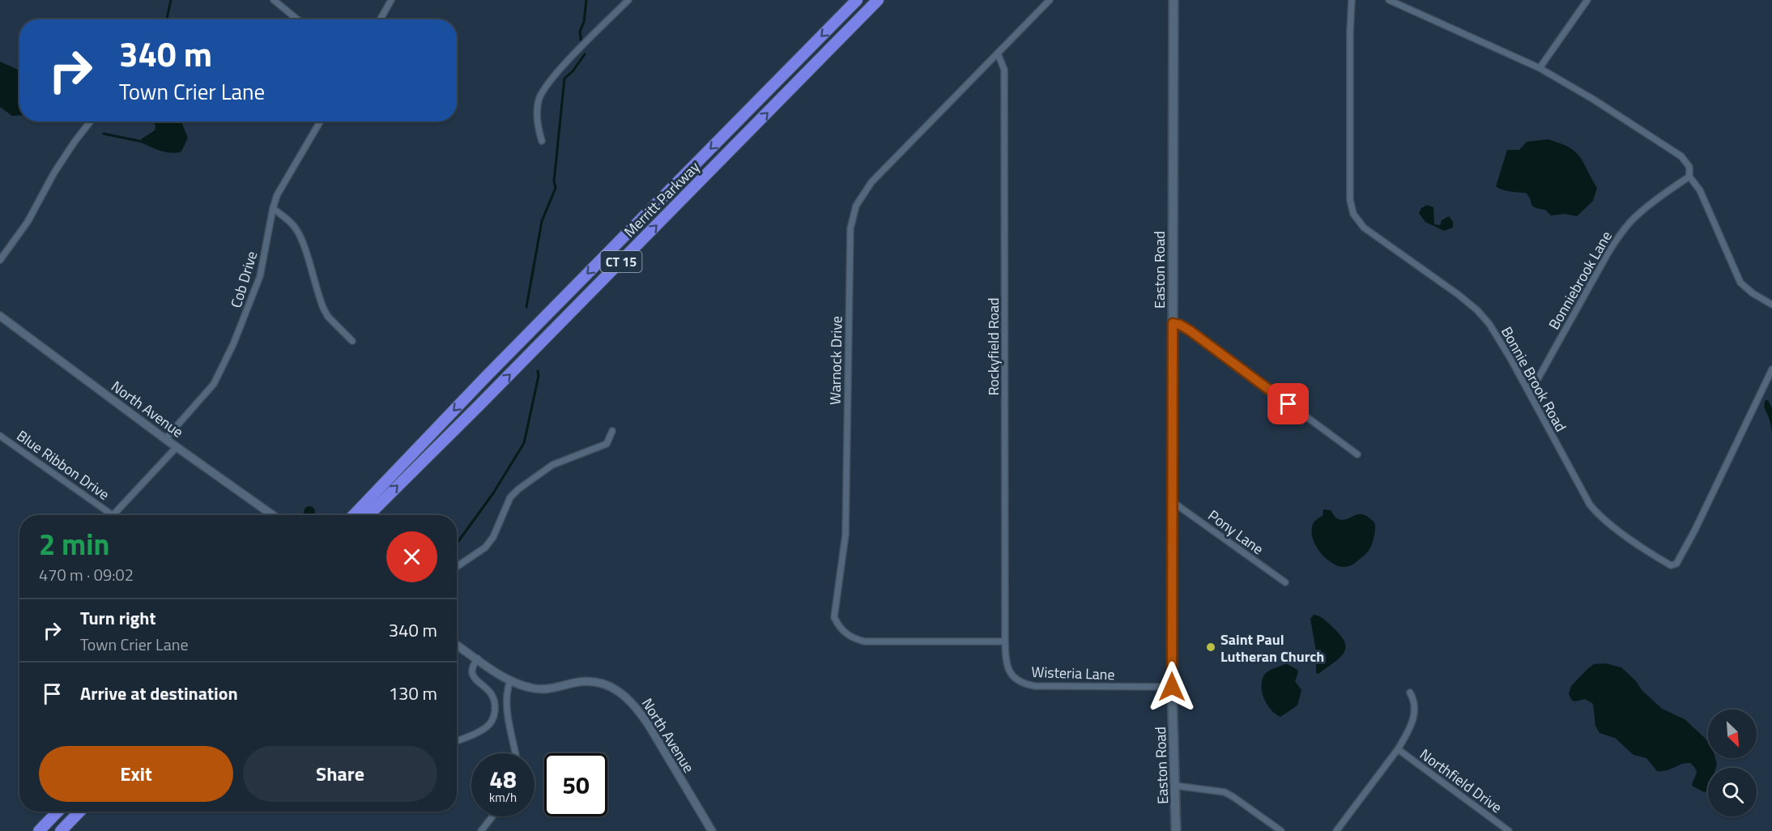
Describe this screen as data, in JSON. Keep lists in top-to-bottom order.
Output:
{
  "streets": {
    "highway": ["Merritt Parkway", "CT 15"],
    "main road": ["Easton Road"],
    "street": [
      "Cob Drive",
      "Bonniebrook Lane",
      "Rockyfield Road",
      "Warnock Drive",
      "Bonnie Brook Road",
      "North Avenue",
      "Blue Ribbon Drive",
      "Pony Lane",
      "Wisteria Lane",
      "Northfield Drive"
    ]
  },
  "crossings": [
    ["Easton Road", "Pony Lane"],
    ["Easton Road", "Wisteria Lane"],
    ["Cob Drive", "North Avenue"],
    ["Bonniebrook Lane", "Bonnie Brook Road"],
    ["Rockyfield Road", "Warnock Drive"],
    ["Rockyfield Road", "Wisteria Lane"],
    ["Warnock Drive", "Wisteria Lane"]
  ],
  "places": ["Saint Paul Lutheran Church"],
  "north": "bottom right",
  "page": {
    "turn": ["340 m", "Town Crier Lane"],
    "heading": ["2 min", "470 m · 09:02"],
    "list": [
      {
        "name": "Turn right",
        "note": "Town Crier Lane",
        "value": "340 m"
      },
      {
        "name": "Arrive at destination",
        "value": "130 m"
      }
    ],
    "buttons": ["Exit", "Share"],
    "speed": "48 km/h",
    "limit": "50"
  }
}
